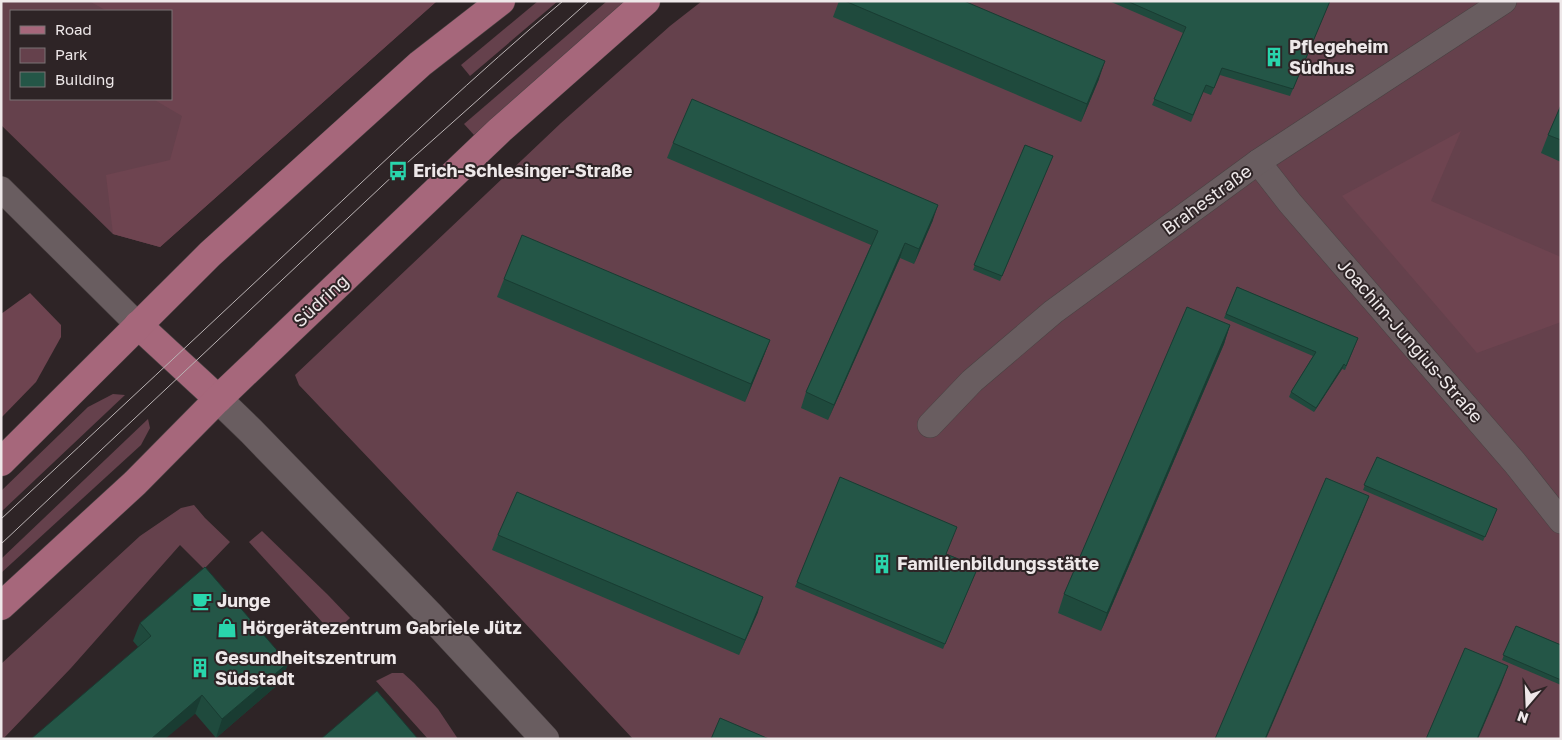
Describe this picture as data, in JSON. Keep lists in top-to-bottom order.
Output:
{
  "streets": {
    "main road": ["Südring"],
    "street": ["Brahestraße", "Joachim-Jungius-Straße"]
  },
  "crossings": [
    ["Brahestraße", "Joachim-Jungius-Straße"]
  ],
  "places": {
    "building": ["Pflegeheim Südhus", "Familienbildungsstätte", "Gesundheitszentrum Südstadt"],
    "bus stop": ["Erich-Schlesinger-Straße"],
    "cafe": ["Junge"],
    "shop": ["Hörgerätezentrum Gabriele Jütz"]
  },
  "legend": ["Road", "Park", "Building"],
  "north": "bottom"
}
